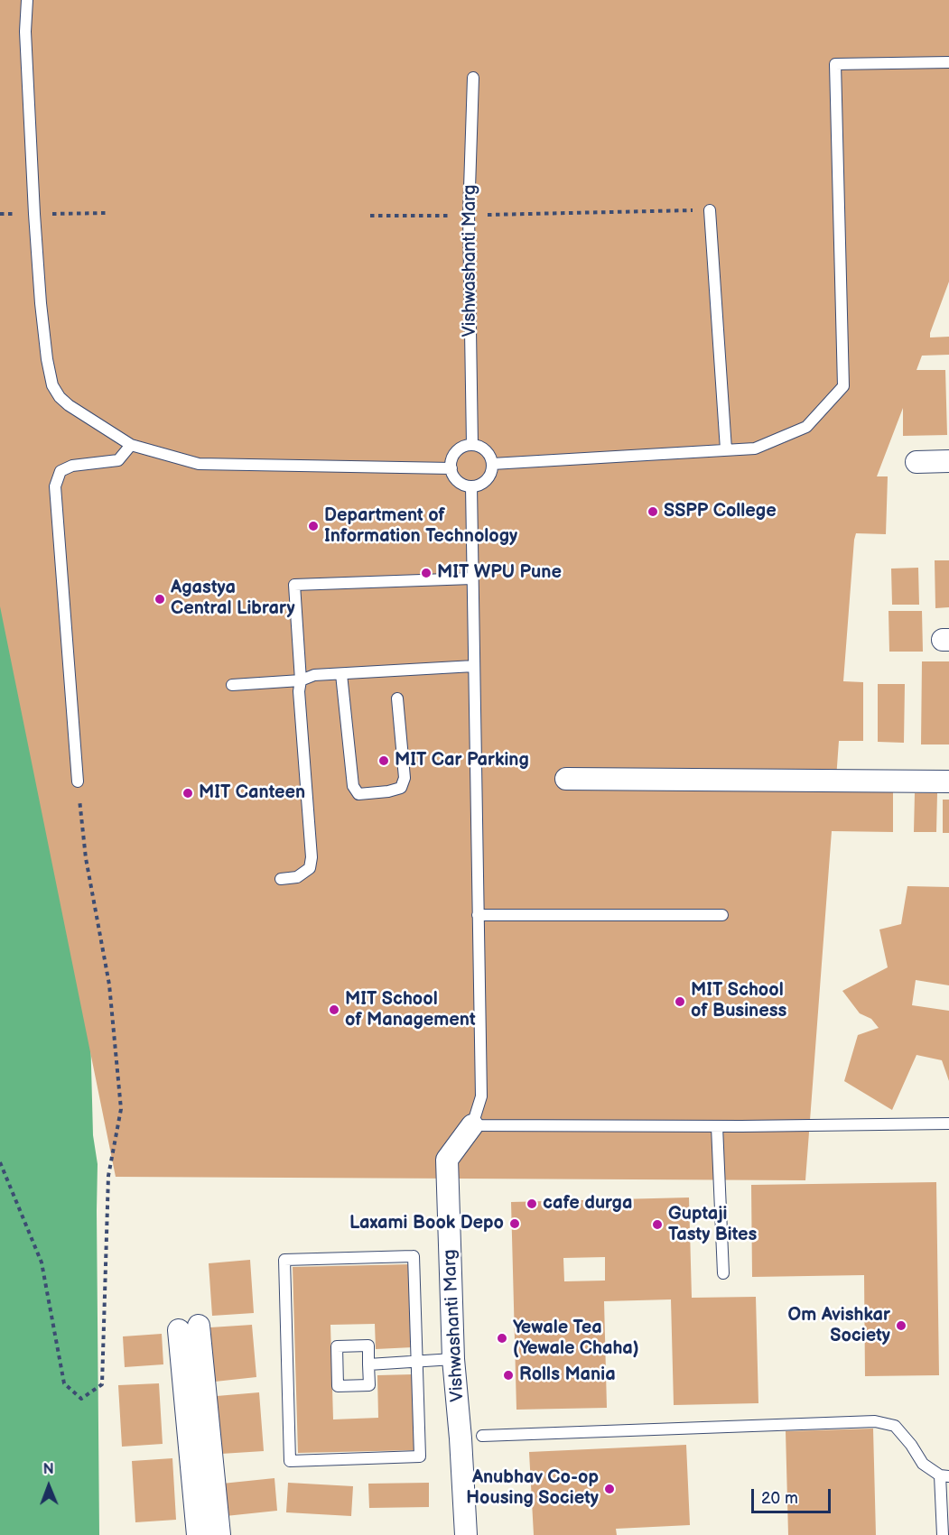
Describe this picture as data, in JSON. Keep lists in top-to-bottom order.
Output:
{
  "streets": {
    "street": ["Vishwashanti Marg"]
  },
  "places": [
    "SSPP College",
    "Department of Information Technology",
    "MIT WPU Pune",
    "Agastya Central Library",
    "MIT Car Parking",
    "MIT Canteen",
    "MIT School of Business",
    "MIT School of Management",
    "cafe durga",
    "Laxami Book Depo",
    "Guptaji Tasty Bites",
    "Om Avishkar Society",
    "Yewale Tea (Yewale Chaha)",
    "Rolls Mania",
    "Anubhav Co-op Housing Society"
  ],
  "scale_bar": "20 m",
  "north": "top"
}
